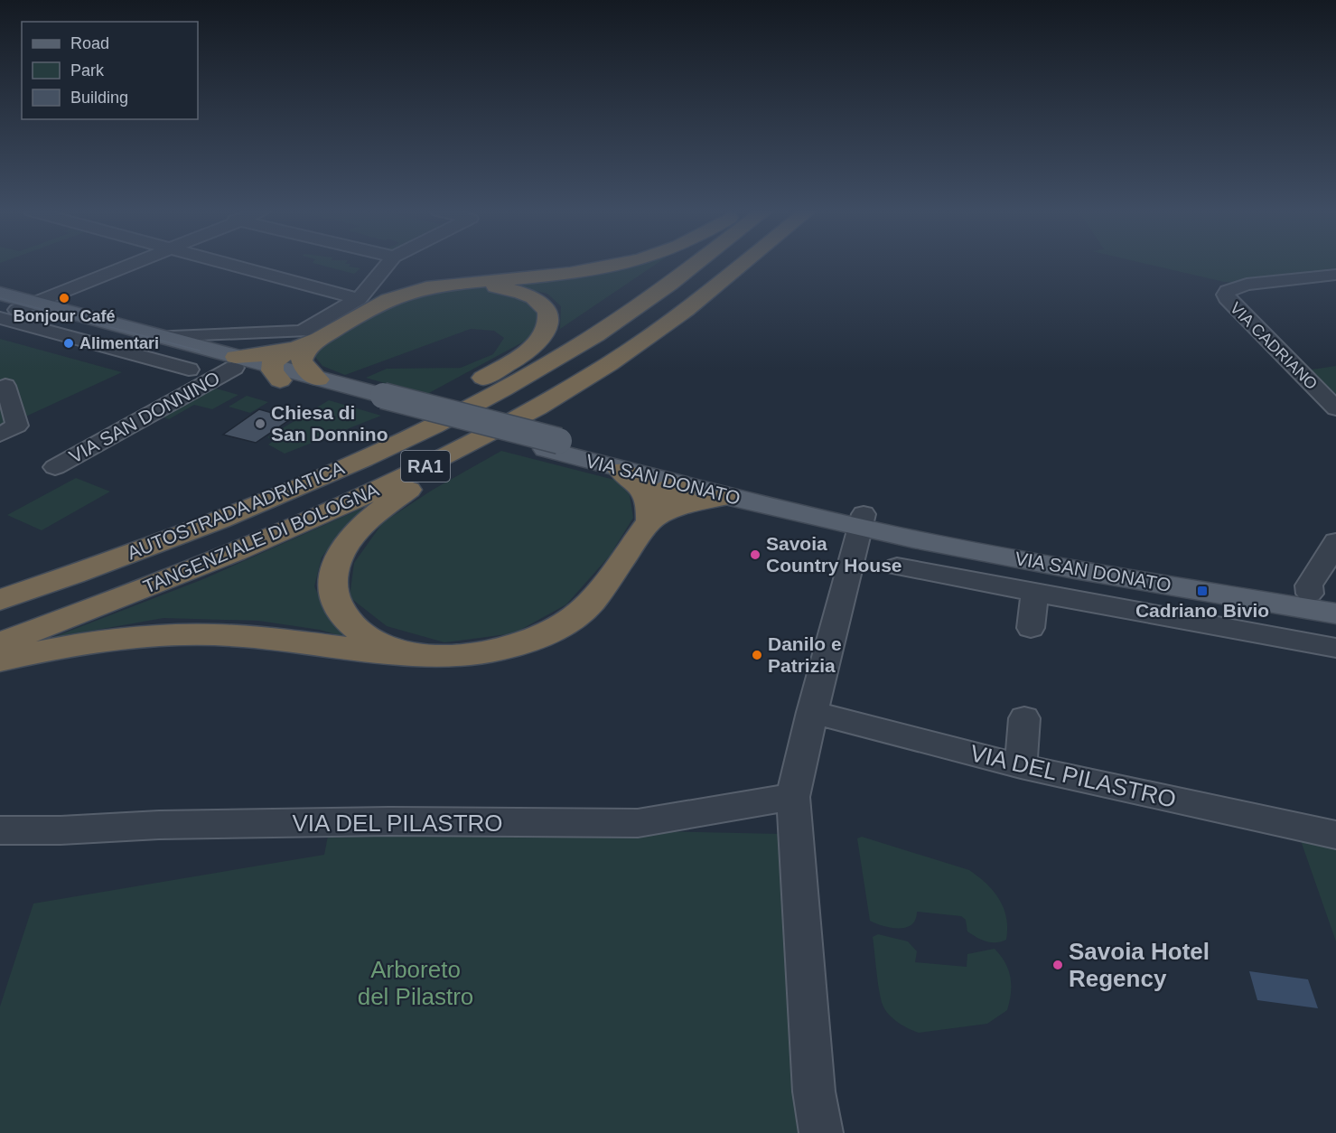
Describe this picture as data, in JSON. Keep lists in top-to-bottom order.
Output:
{
  "streets": {
    "highway": ["RA1", "AUTOSTRADA ADRIATICA", "TANGENZIALE DI BOLOGNA"],
    "main road": ["VIA SAN DONATO"],
    "street": ["VIA CADRIANO", "VIA SAN DONNINO", "VIA DEL PILASTRO"]
  },
  "crossings": [
    ["VIA SAN DONNINO", "VIA SAN DONATO"]
  ],
  "parks": ["Arboreto del Pilastro"],
  "places": {
    "other": [
      "Bonjour Café",
      "Alimentari",
      "Chiesa di San Donnino",
      "Savoia Country House",
      "Danilo e Patrizia",
      "Savoia Hotel Regency"
    ],
    "transit": ["Cadriano Bivio"]
  },
  "legend": ["Road", "Park", "Building"]
}
